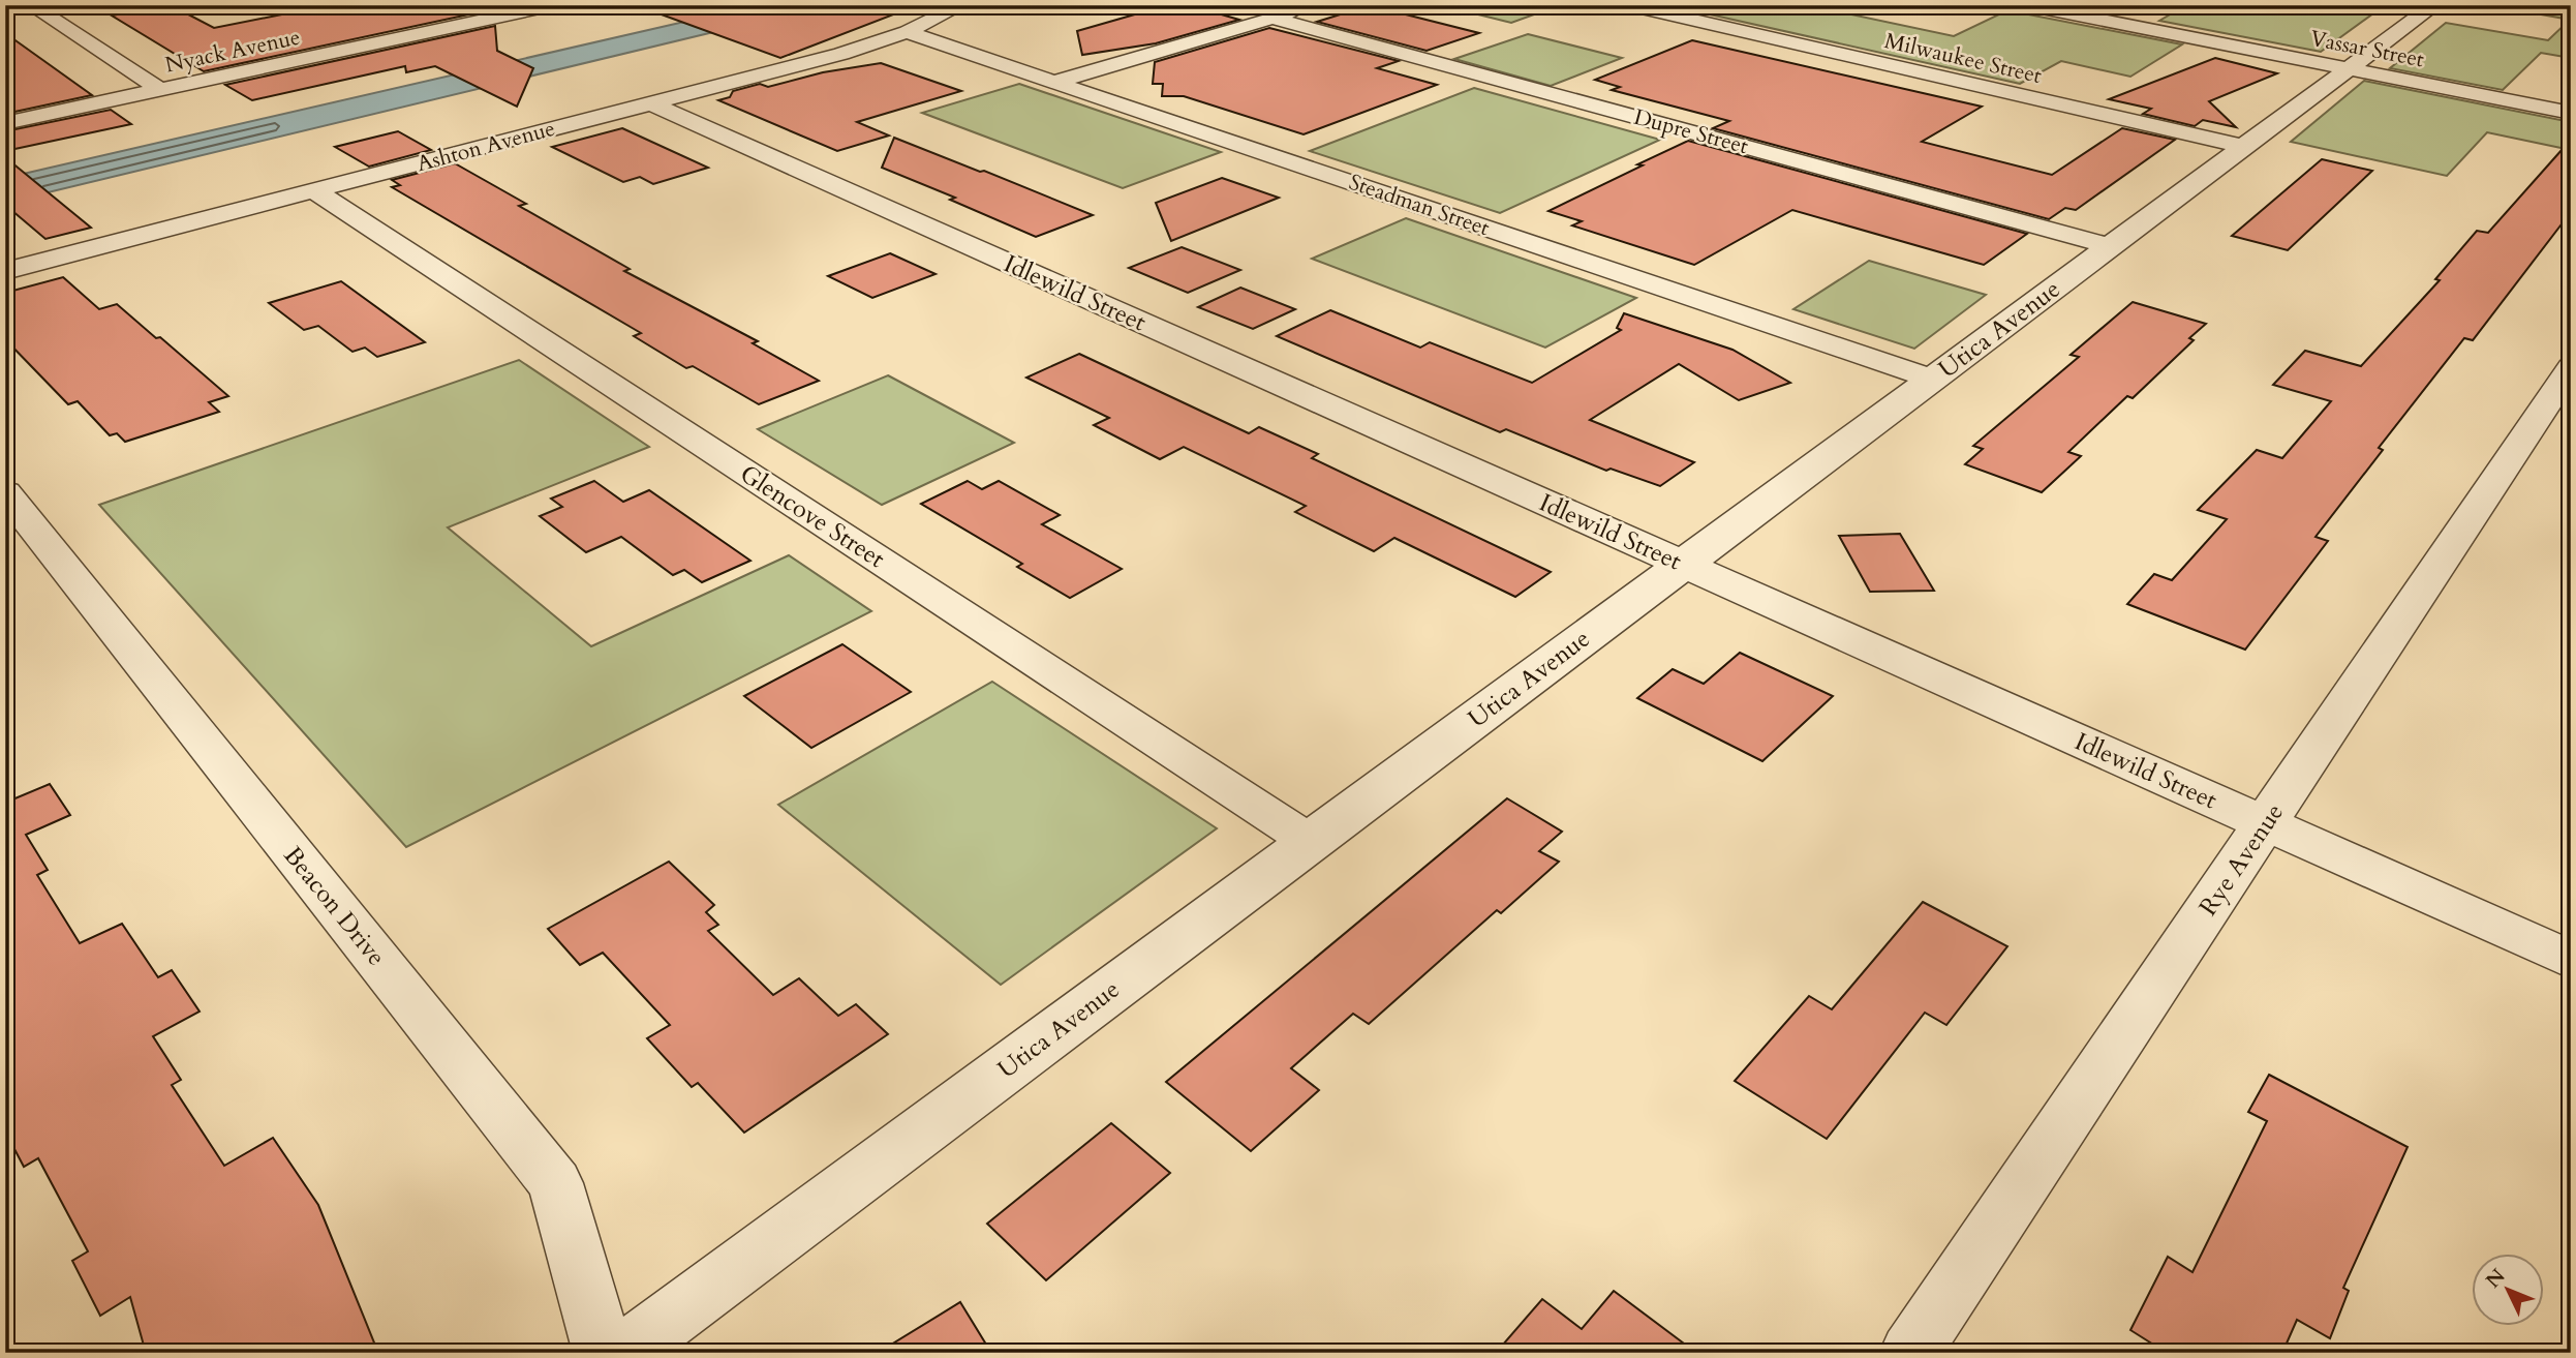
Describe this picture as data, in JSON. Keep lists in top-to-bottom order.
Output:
{
  "streets": {
    "street": [
      "Vassar Street",
      "Nyack Avenue",
      "Milwaukee Street",
      "Dupre Street",
      "Ashton Avenue",
      "Steadman Street",
      "Idlewild Street",
      "Utica Avenue",
      "Glencove Street",
      "Rye Avenue",
      "Beacon Drive"
    ]
  },
  "crossings": [
    ["Vassar Street", "Utica Avenue"],
    ["Milwaukee Street", "Utica Avenue"],
    ["Dupre Street", "Utica Avenue"],
    ["Ashton Avenue", "Steadman Street"],
    ["Ashton Avenue", "Idlewild Street"],
    ["Ashton Avenue", "Glencove Street"],
    ["Steadman Street", "Utica Avenue"],
    ["Idlewild Street", "Utica Avenue"],
    ["Idlewild Street", "Rye Avenue"],
    ["Utica Avenue", "Glencove Street"]
  ],
  "north": "top left"
}
